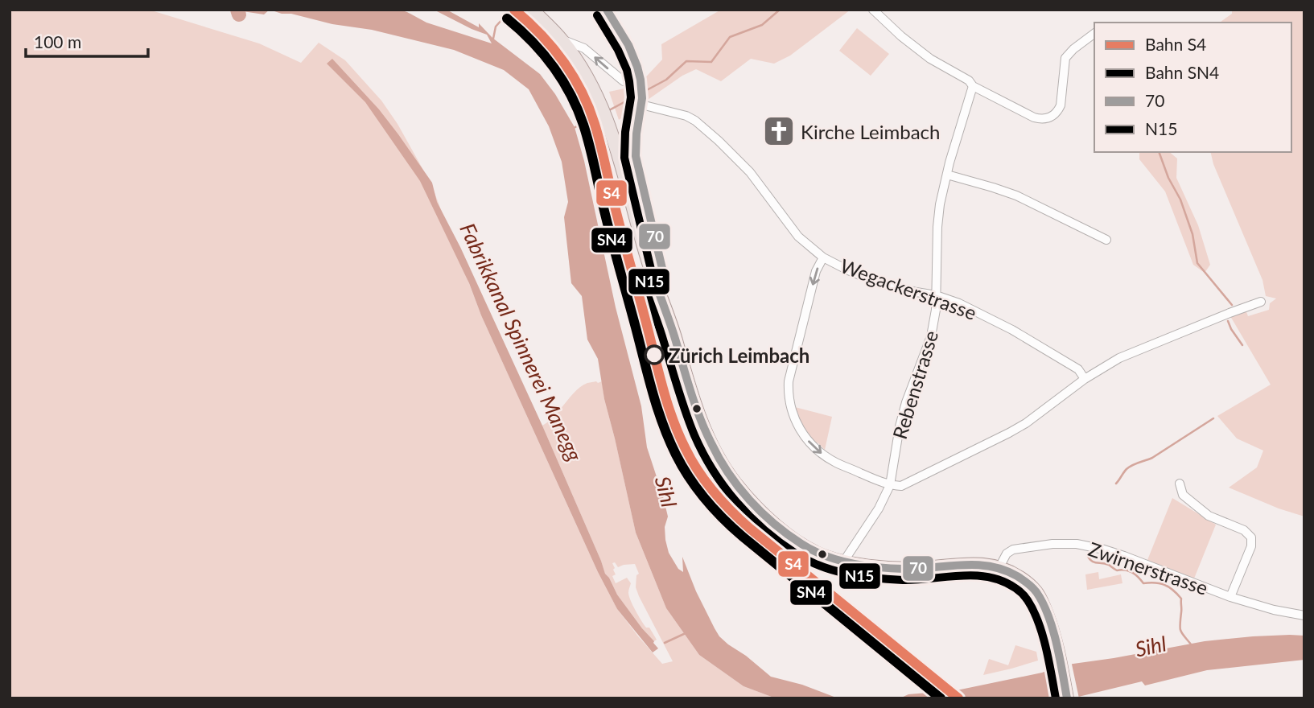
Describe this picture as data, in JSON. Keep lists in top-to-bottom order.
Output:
{
  "streets": {
    "street": ["Wegackerstrasse", "Rebenstrasse", "Zwirnerstrasse"]
  },
  "crossings": [
    ["Wegackerstrasse", "Rebenstrasse"]
  ],
  "water": ["Fabrikkanal Spinnerei Manegg", "Sihl"],
  "places": {
    "church": ["Kirche Leimbach"],
    "other": ["Zürich Leimbach"]
  },
  "lines": [
    "rail line S4",
    "transit line 70",
    "transit line N15",
    "rail line SN4"
  ],
  "legend": [
    "Bahn S4",
    "Bahn SN4",
    "70",
    "N15"
  ],
  "scale_bar": "100 m"
}
